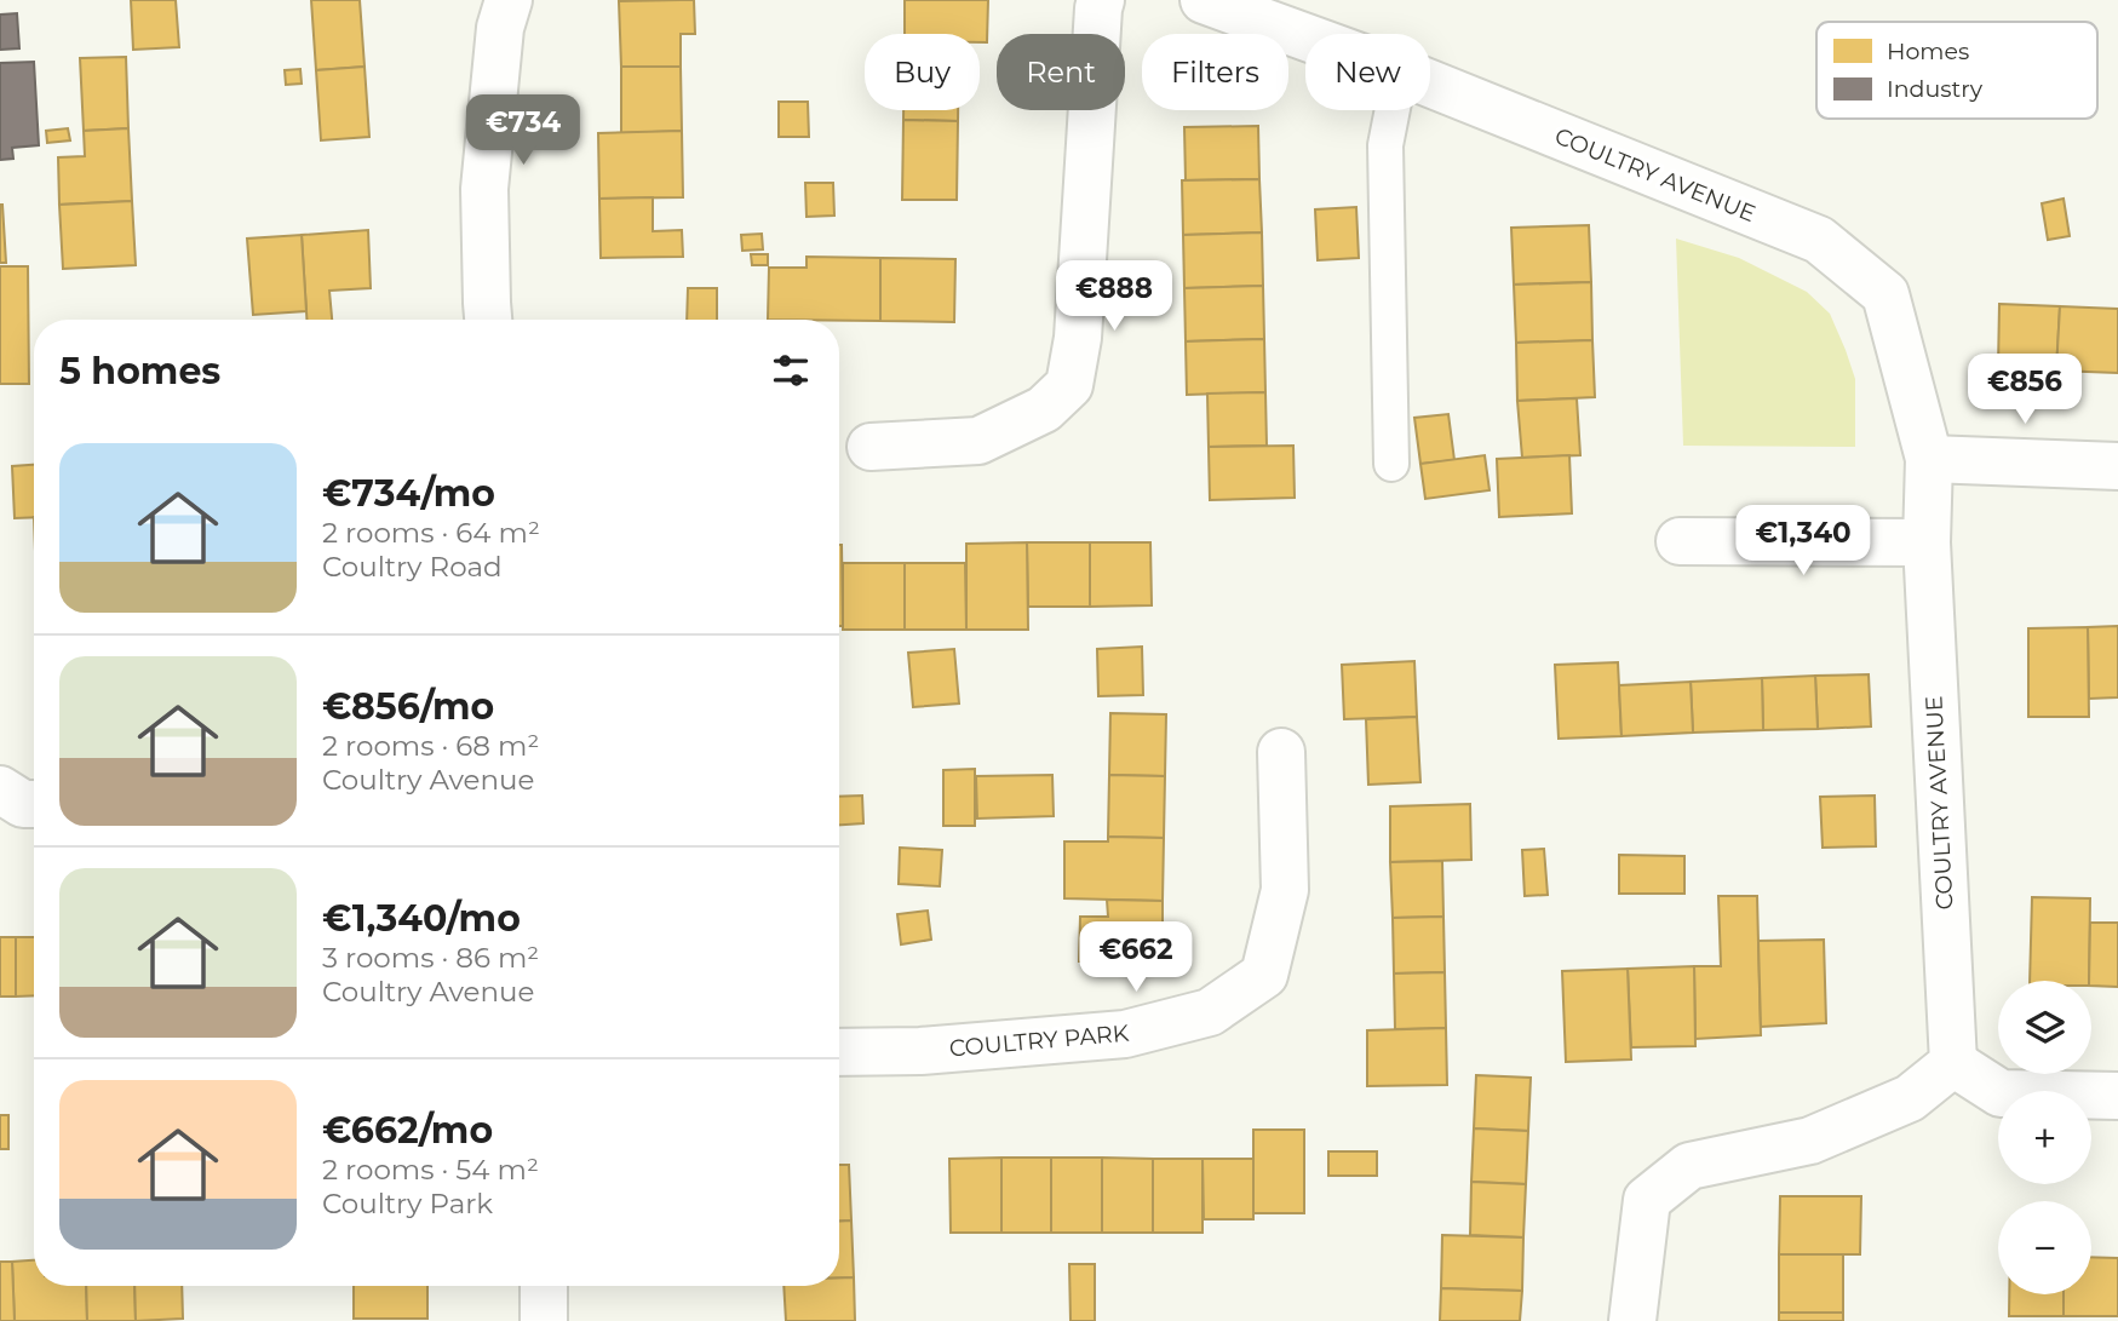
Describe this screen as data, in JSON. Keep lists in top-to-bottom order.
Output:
{
  "streets": {
    "street": ["COULTRY AVENUE", "COULTRY PARK"]
  },
  "legend": ["Homes", "Industry"],
  "page": {
    "chip": [
      "Buy",
      "Rent",
      "Filters",
      "New"
    ],
    "price": [
      "€734",
      "€888",
      "€856",
      "€1,340",
      "€662"
    ],
    "heading": "5 homes",
    "list": [
      {
        "name": "€734/mo",
        "note": "2 rooms · 64 m² · Coultry Road"
      },
      {
        "name": "€856/mo",
        "note": "2 rooms · 68 m² · Coultry Avenue"
      },
      {
        "name": "€1,340/mo",
        "note": "3 rooms · 86 m² · Coultry Avenue"
      },
      {
        "name": "€662/mo",
        "note": "2 rooms · 54 m² · Coultry Park"
      }
    ],
    "map_buttons": ["+", "−"]
  }
}
